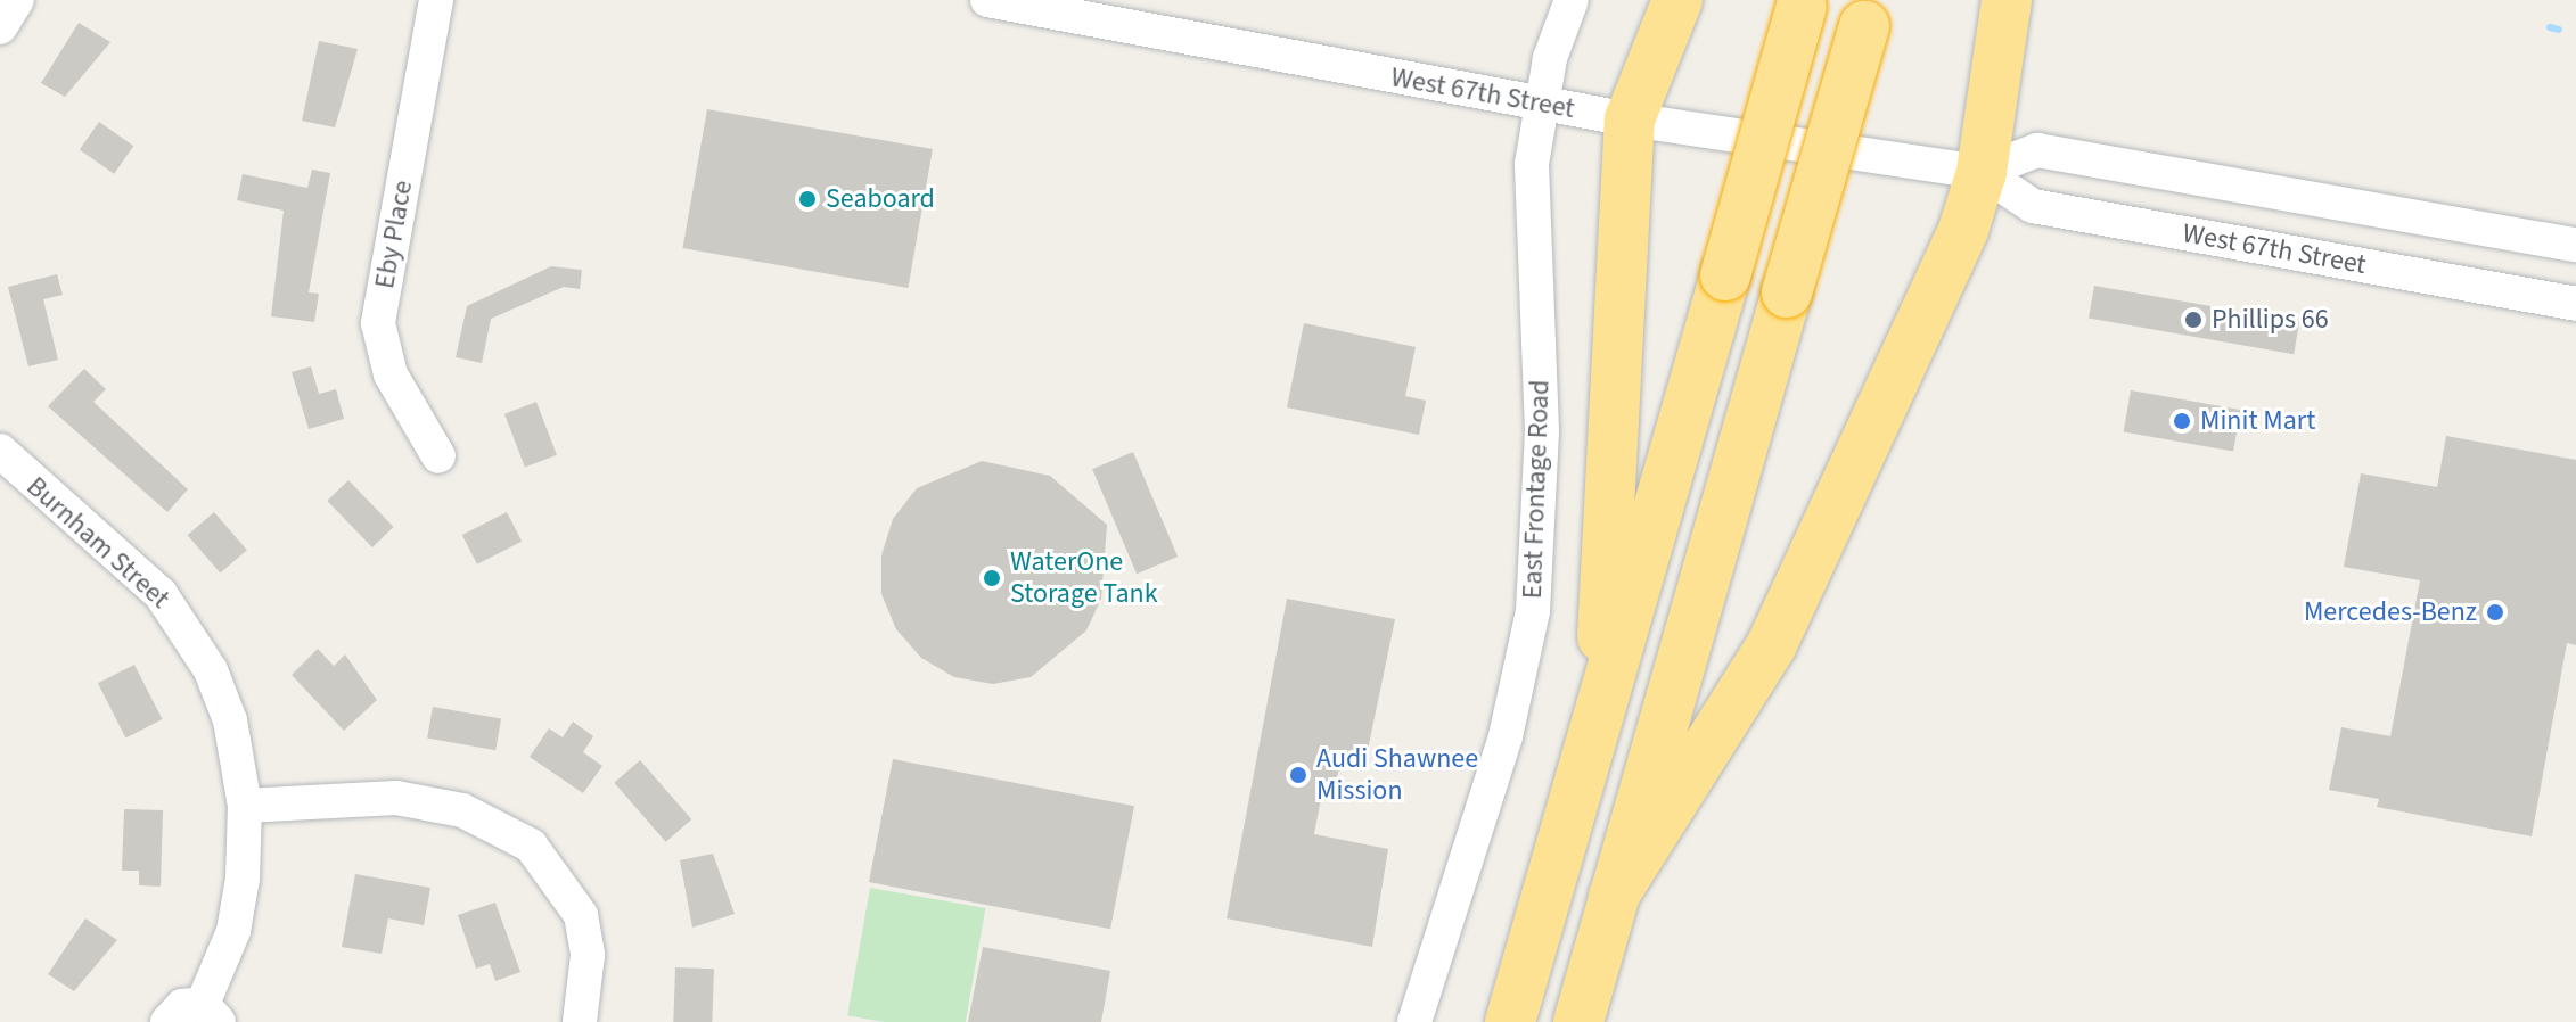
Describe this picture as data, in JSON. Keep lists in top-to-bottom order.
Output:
{
  "streets": {
    "street": [
      "West 67th Street",
      "Eby Place",
      "East Frontage Road",
      "Burnham Street"
    ]
  },
  "crossings": [
    ["West 67th Street", "East Frontage Road"]
  ],
  "places": [
    "Seaboard",
    "Phillips 66",
    "Minit Mart",
    "WaterOne Storage Tank",
    "Mercedes-Benz",
    "Audi Shawnee Mission"
  ]
}
